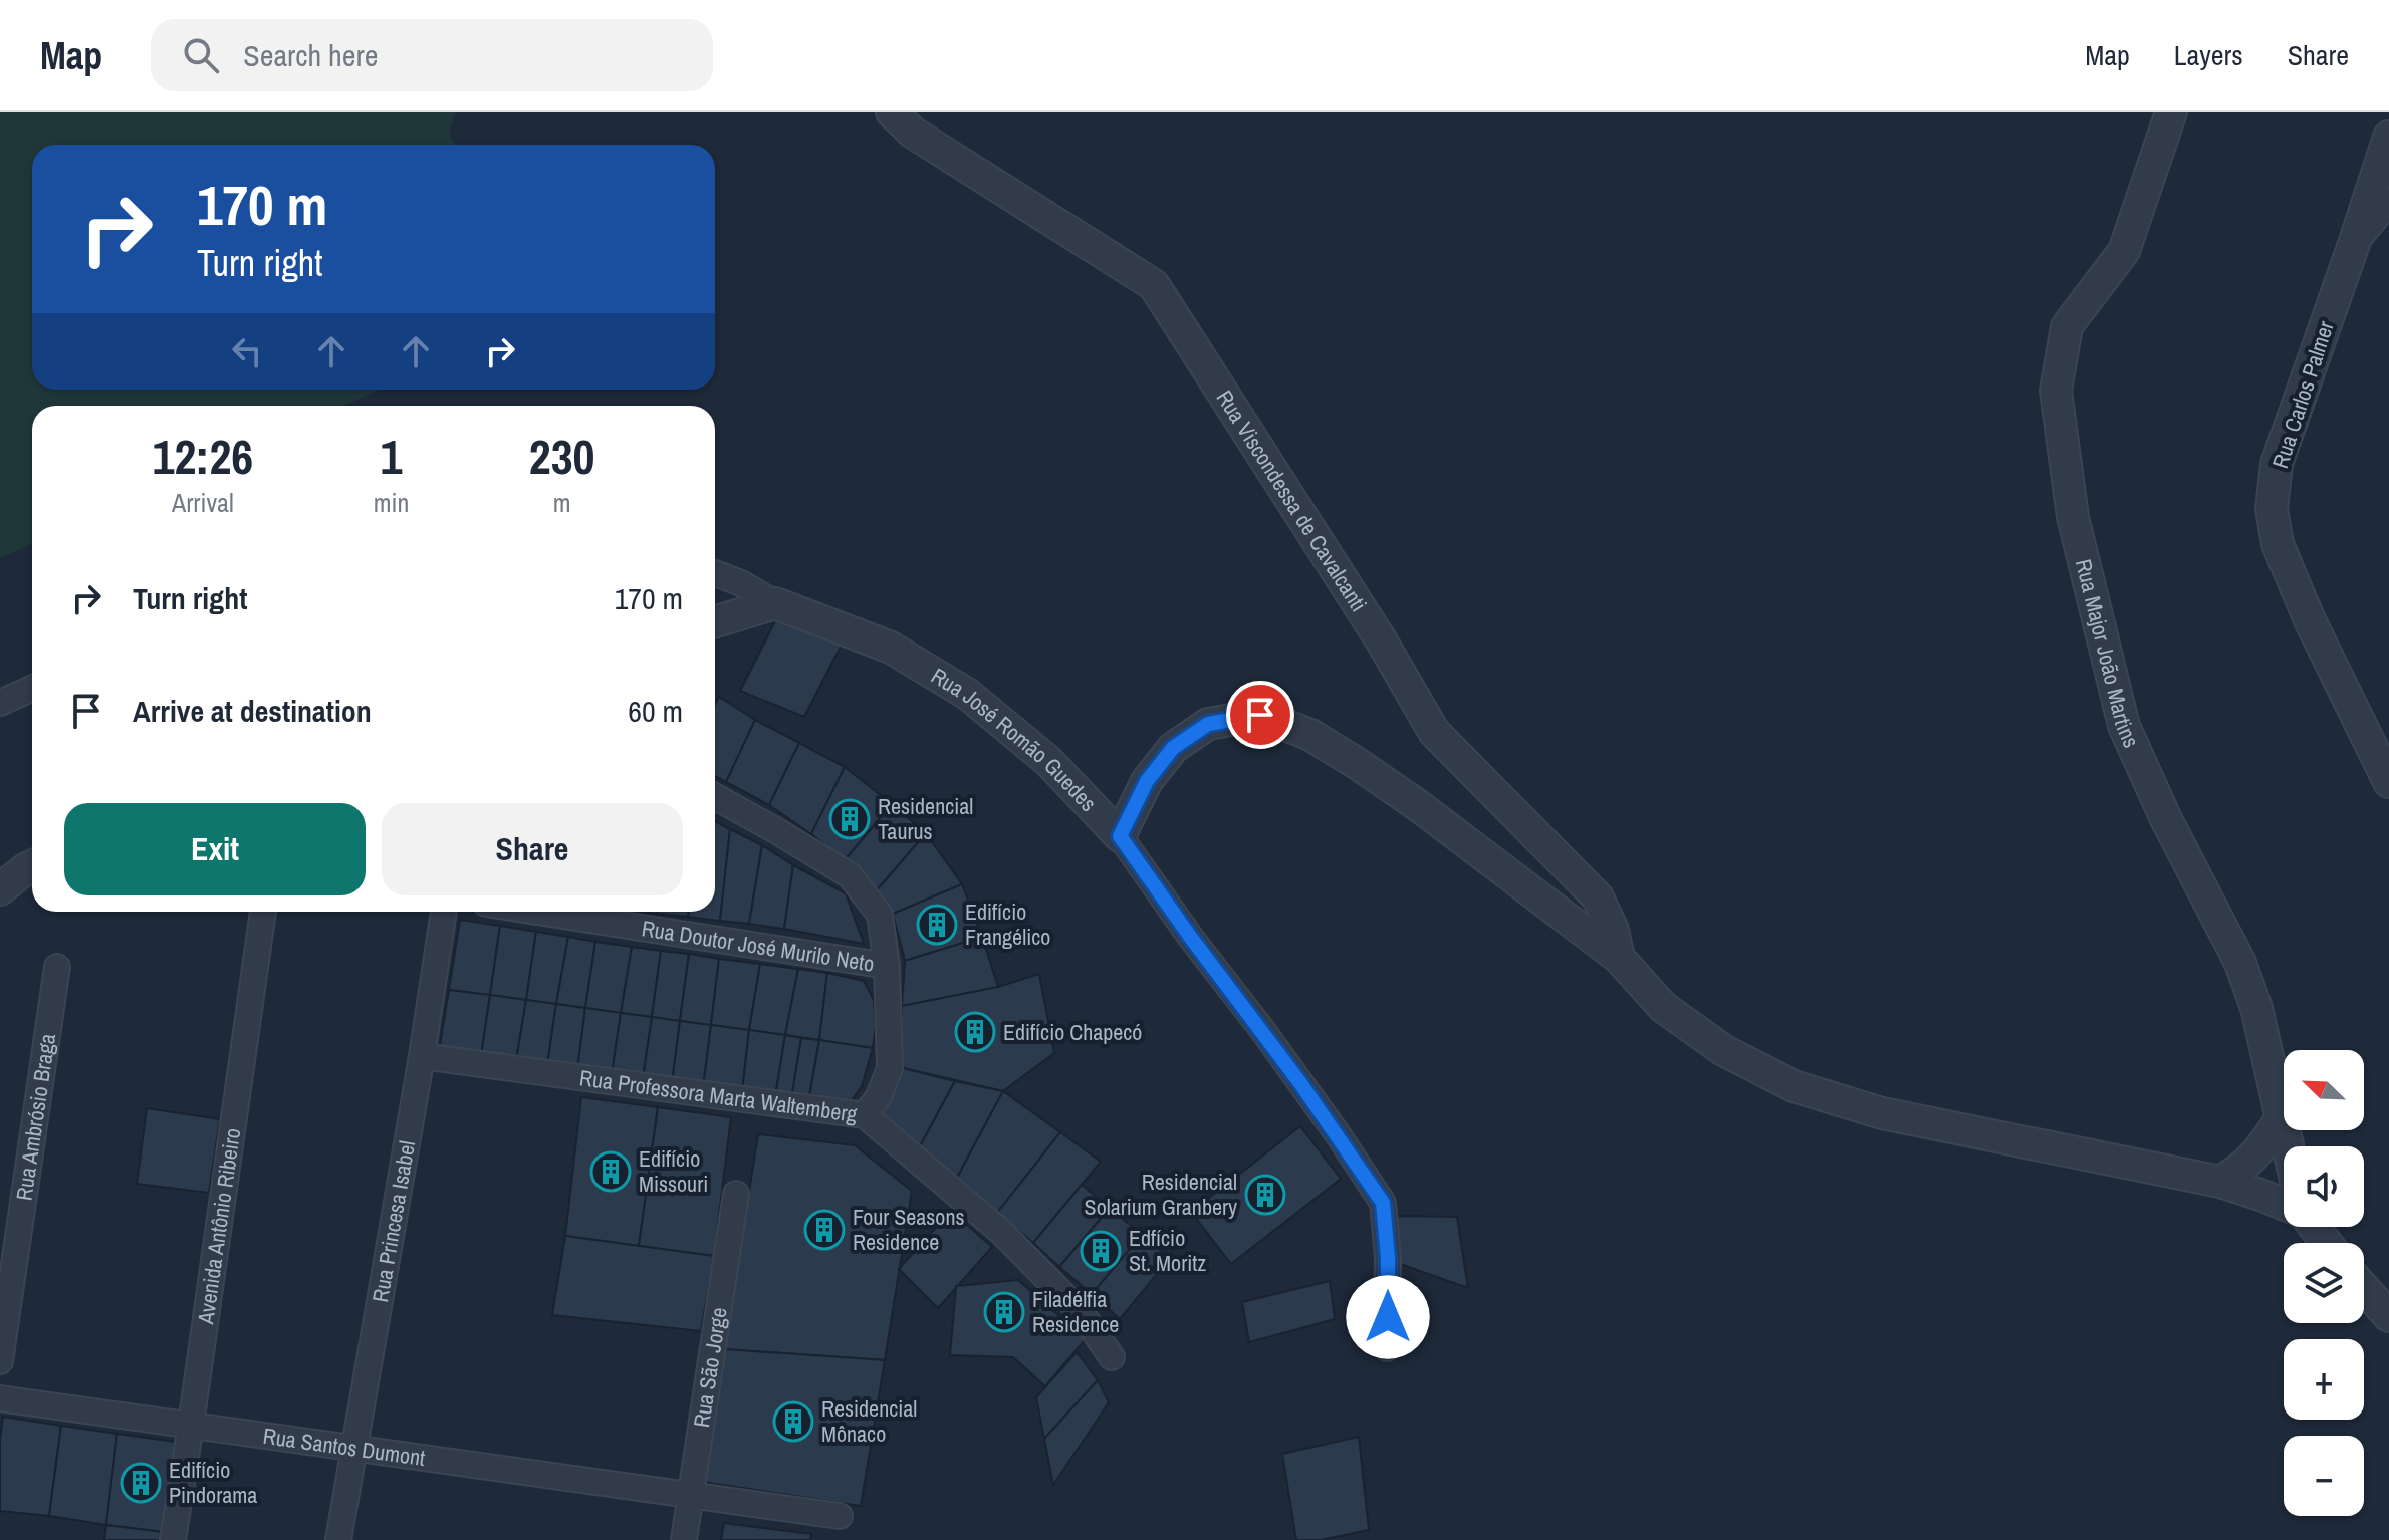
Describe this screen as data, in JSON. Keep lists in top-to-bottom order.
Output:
{
  "streets": {
    "street": [
      "Rua Carlos Palmer",
      "Rua Viscondessa de Cavalcanti",
      "Rua Major João Martins",
      "Rua José Romão Guedes",
      "Rua Doutor José Murilo Neto",
      "Rua Professora Marta Waltemberg",
      "Rua Ambrósio Braga",
      "Rua Princesa Isabel",
      "Avenida Antônio Ribeiro",
      "Rua São Jorge",
      "Rua Santos Dumont"
    ]
  },
  "crossings": [
    ["Rua Professora Marta Waltemberg", "Rua Princesa Isabel"],
    ["Rua Princesa Isabel", "Rua Santos Dumont"],
    ["Avenida Antônio Ribeiro", "Rua Santos Dumont"],
    ["Rua São Jorge", "Rua Santos Dumont"]
  ],
  "places": {
    "building": [
      "Residencial Taurus",
      "Edifício Frangélico",
      "Edifício Chapecó",
      "Edifício Missouri",
      "Residencial Solarium Granbery",
      "Four Seasons Residence",
      "Edfício St. Moritz",
      "Filadélfia Residence",
      "Residencial Mônaco",
      "Edifício Pindorama"
    ]
  },
  "north": "top left",
  "page": {
    "header": "Map",
    "search": "Search here",
    "nav": ["Map", "Layers", "Share"],
    "turn": ["170 m", "Turn right"],
    "eta": [
      "12:26",
      "Arrival",
      "1",
      "min",
      "230",
      "m"
    ],
    "list": [
      {
        "name": "Turn right",
        "value": "170 m"
      },
      {
        "name": "Arrive at destination",
        "value": "60 m"
      }
    ],
    "buttons": ["Exit", "Share"],
    "map_buttons": ["+", "−"]
  }
}
